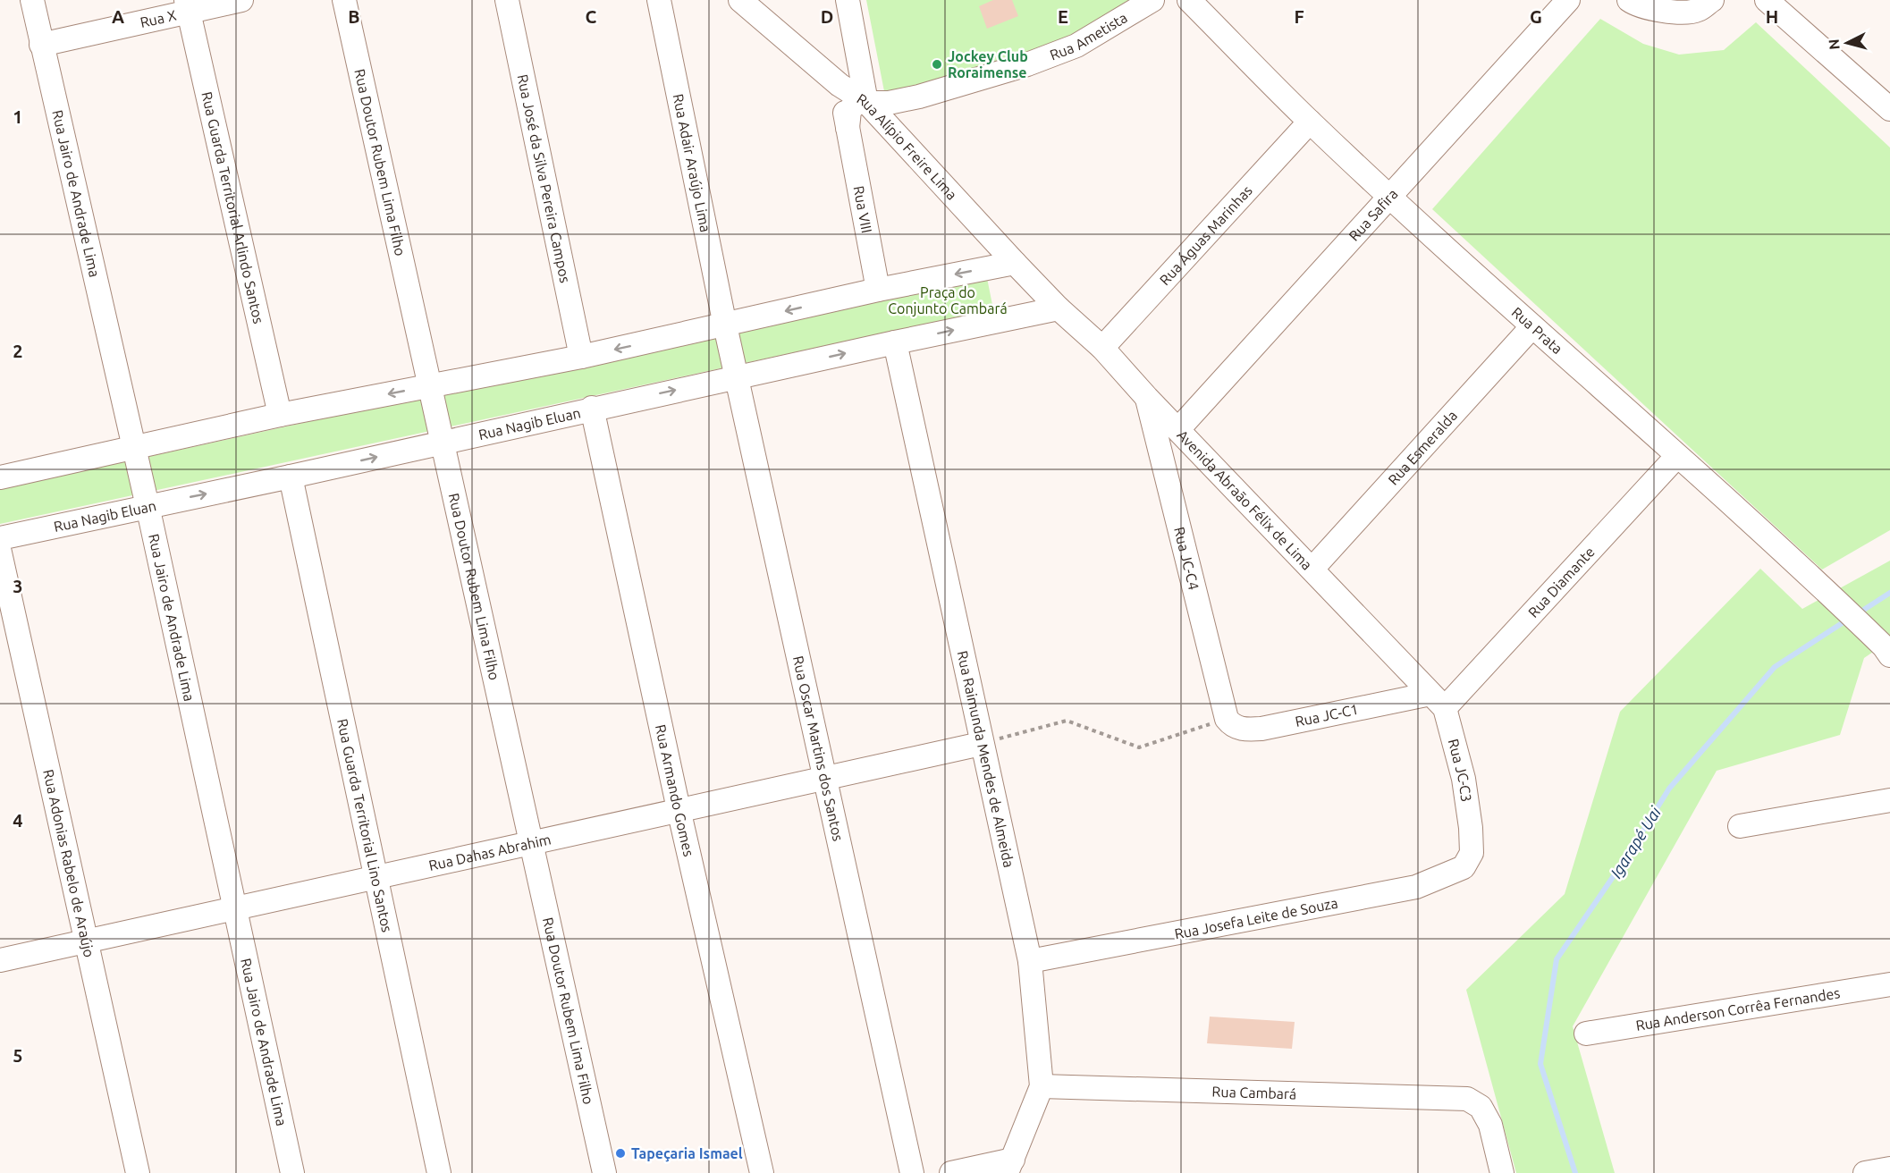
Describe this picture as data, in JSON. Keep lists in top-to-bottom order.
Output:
{
  "streets": {
    "street": [
      "Rua X",
      "Rua Ametista",
      "Rua Alípio Freire Lima",
      "Rua Doutor Rubem Lima Filho",
      "Rua Adair Araújo Lima",
      "Rua José da Silva Pereira Campos",
      "Rua Jairo de Andrade Lima",
      "Rua Guarda Territorial Arlindo Santos",
      "Rua VIII",
      "Rua Safira",
      "Rua Águas Marinhas",
      "Rua Prata",
      "Rua Nagib Eluan",
      "Rua Esmeralda",
      "Avenida Abraão Félix de Lima",
      "Rua JC-C4",
      "Rua Diamante",
      "Rua JC-C1",
      "Rua Oscar Martins dos Santos",
      "Rua Raimunda Mendes de Almeida",
      "Rua JC-C3",
      "Rua Armando Gomes",
      "Rua Guarda Territorial Lino Santos",
      "Rua Dahas Abrahim",
      "Rua Adonias Rabelo de Araújo",
      "Rua Josefa Leite de Souza",
      "Rua Anderson Corrêa Fernandes",
      "Rua Cambará"
    ]
  },
  "crossings": [
    ["Rua X", "Rua Jairo de Andrade Lima"],
    ["Rua X", "Rua Guarda Territorial Arlindo Santos"],
    ["Rua Ametista", "Rua Alípio Freire Lima"],
    ["Rua Ametista", "Rua VIII"],
    ["Rua Alípio Freire Lima", "Rua VIII"],
    ["Rua Alípio Freire Lima", "Rua Nagib Eluan"],
    ["Rua Alípio Freire Lima", "Avenida Abraão Félix de Lima"],
    ["Rua Doutor Rubem Lima Filho", "Rua Nagib Eluan"],
    ["Rua Doutor Rubem Lima Filho", "Rua Dahas Abrahim"],
    ["Rua Adair Araújo Lima", "Rua Oscar Martins dos Santos"],
    ["Rua Jairo de Andrade Lima", "Rua Nagib Eluan"],
    ["Rua Jairo de Andrade Lima", "Rua Dahas Abrahim"],
    ["Rua Safira", "Rua Prata"],
    ["Rua Safira", "Avenida Abraão Félix de Lima"],
    ["Rua Águas Marinhas", "Rua Prata"],
    ["Rua Águas Marinhas", "Avenida Abraão Félix de Lima"],
    ["Rua Prata", "Rua Esmeralda"],
    ["Rua Prata", "Rua Diamante"],
    ["Rua Nagib Eluan", "Avenida Abraão Félix de Lima"],
    ["Rua Nagib Eluan", "Rua Oscar Martins dos Santos"],
    ["Rua Nagib Eluan", "Rua Raimunda Mendes de Almeida"],
    ["Rua Nagib Eluan", "Rua Armando Gomes"],
    ["Rua Nagib Eluan", "Rua Guarda Territorial Lino Santos"],
    ["Rua Esmeralda", "Avenida Abraão Félix de Lima"],
    ["Avenida Abraão Félix de Lima", "Rua JC-C4"],
    ["Avenida Abraão Félix de Lima", "Rua Diamante"],
    ["Avenida Abraão Félix de Lima", "Rua JC-C1"],
    ["Avenida Abraão Félix de Lima", "Rua JC-C3"],
    ["Rua JC-C4", "Rua JC-C1"],
    ["Rua Diamante", "Rua JC-C1"],
    ["Rua Diamante", "Rua JC-C3"],
    ["Rua JC-C1", "Rua JC-C3"],
    ["Rua Oscar Martins dos Santos", "Rua Dahas Abrahim"],
    ["Rua Raimunda Mendes de Almeida", "Rua Dahas Abrahim"],
    ["Rua Raimunda Mendes de Almeida", "Rua Josefa Leite de Souza"],
    ["Rua Raimunda Mendes de Almeida", "Rua Cambará"],
    ["Rua JC-C3", "Rua Josefa Leite de Souza"],
    ["Rua Armando Gomes", "Rua Dahas Abrahim"],
    ["Rua Guarda Territorial Lino Santos", "Rua Dahas Abrahim"],
    ["Rua Dahas Abrahim", "Rua Adonias Rabelo de Araújo"]
  ],
  "water": ["Igarapé Uai"],
  "parks": ["Praça do Conjunto Cambará"],
  "places": ["Jockey Club Roraimense", "Tapeçaria Ismael"],
  "north": "left",
  "grid": {
    "columns": [
      "A",
      "B",
      "C",
      "D",
      "E",
      "F",
      "G",
      "H"
    ],
    "rows": [
      "1",
      "2",
      "3",
      "4",
      "5"
    ]
  }
}
